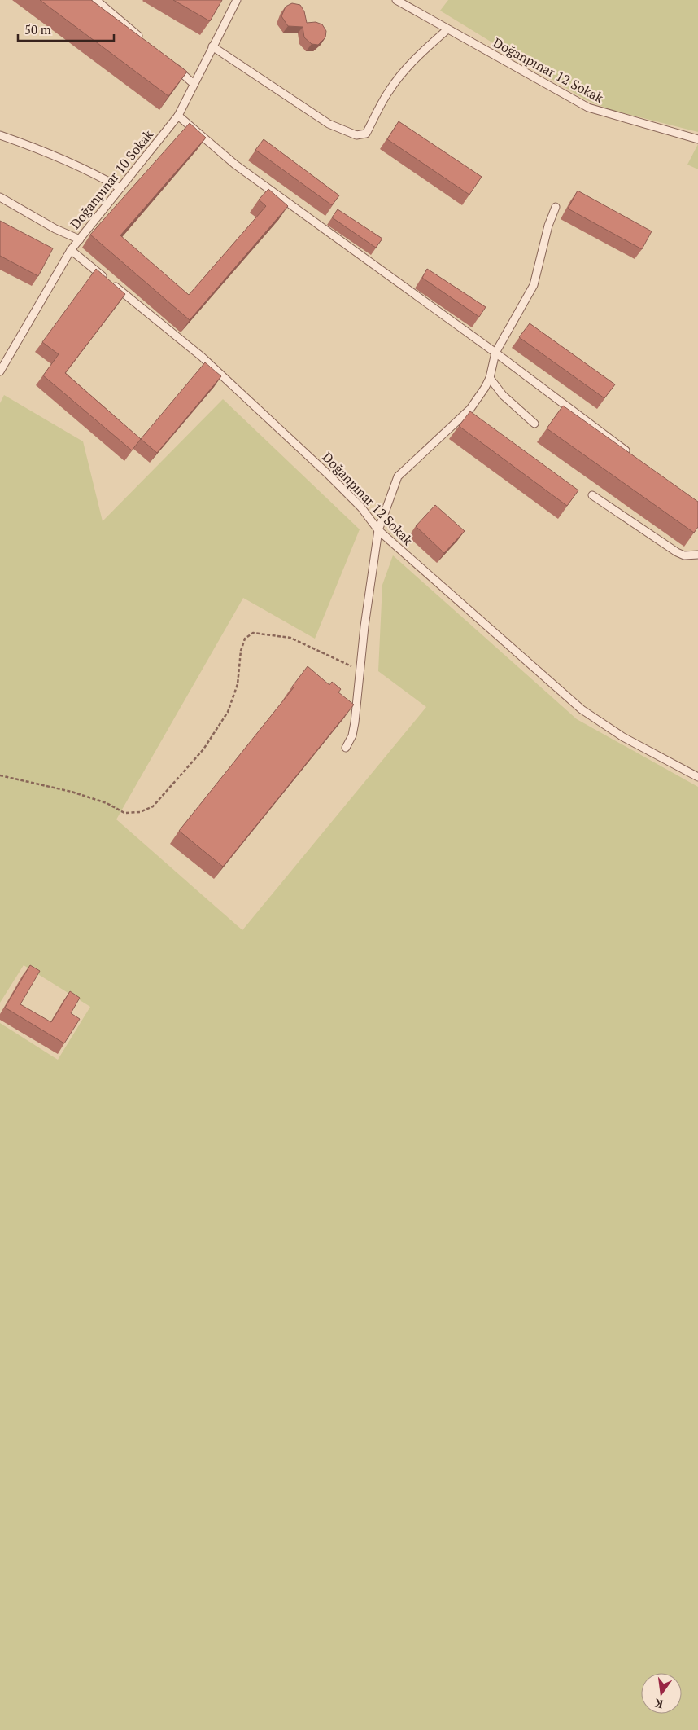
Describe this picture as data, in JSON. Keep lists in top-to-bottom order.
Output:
{
  "streets": {
    "lane": ["Doğanpınar 12 Sokak", "Doğanpınar 10 Sokak"]
  },
  "crossings": [
    ["Doğanpınar 12 Sokak", "Doğanpınar 10 Sokak"]
  ],
  "scale_bar": "50 m",
  "north": "bottom"
}
